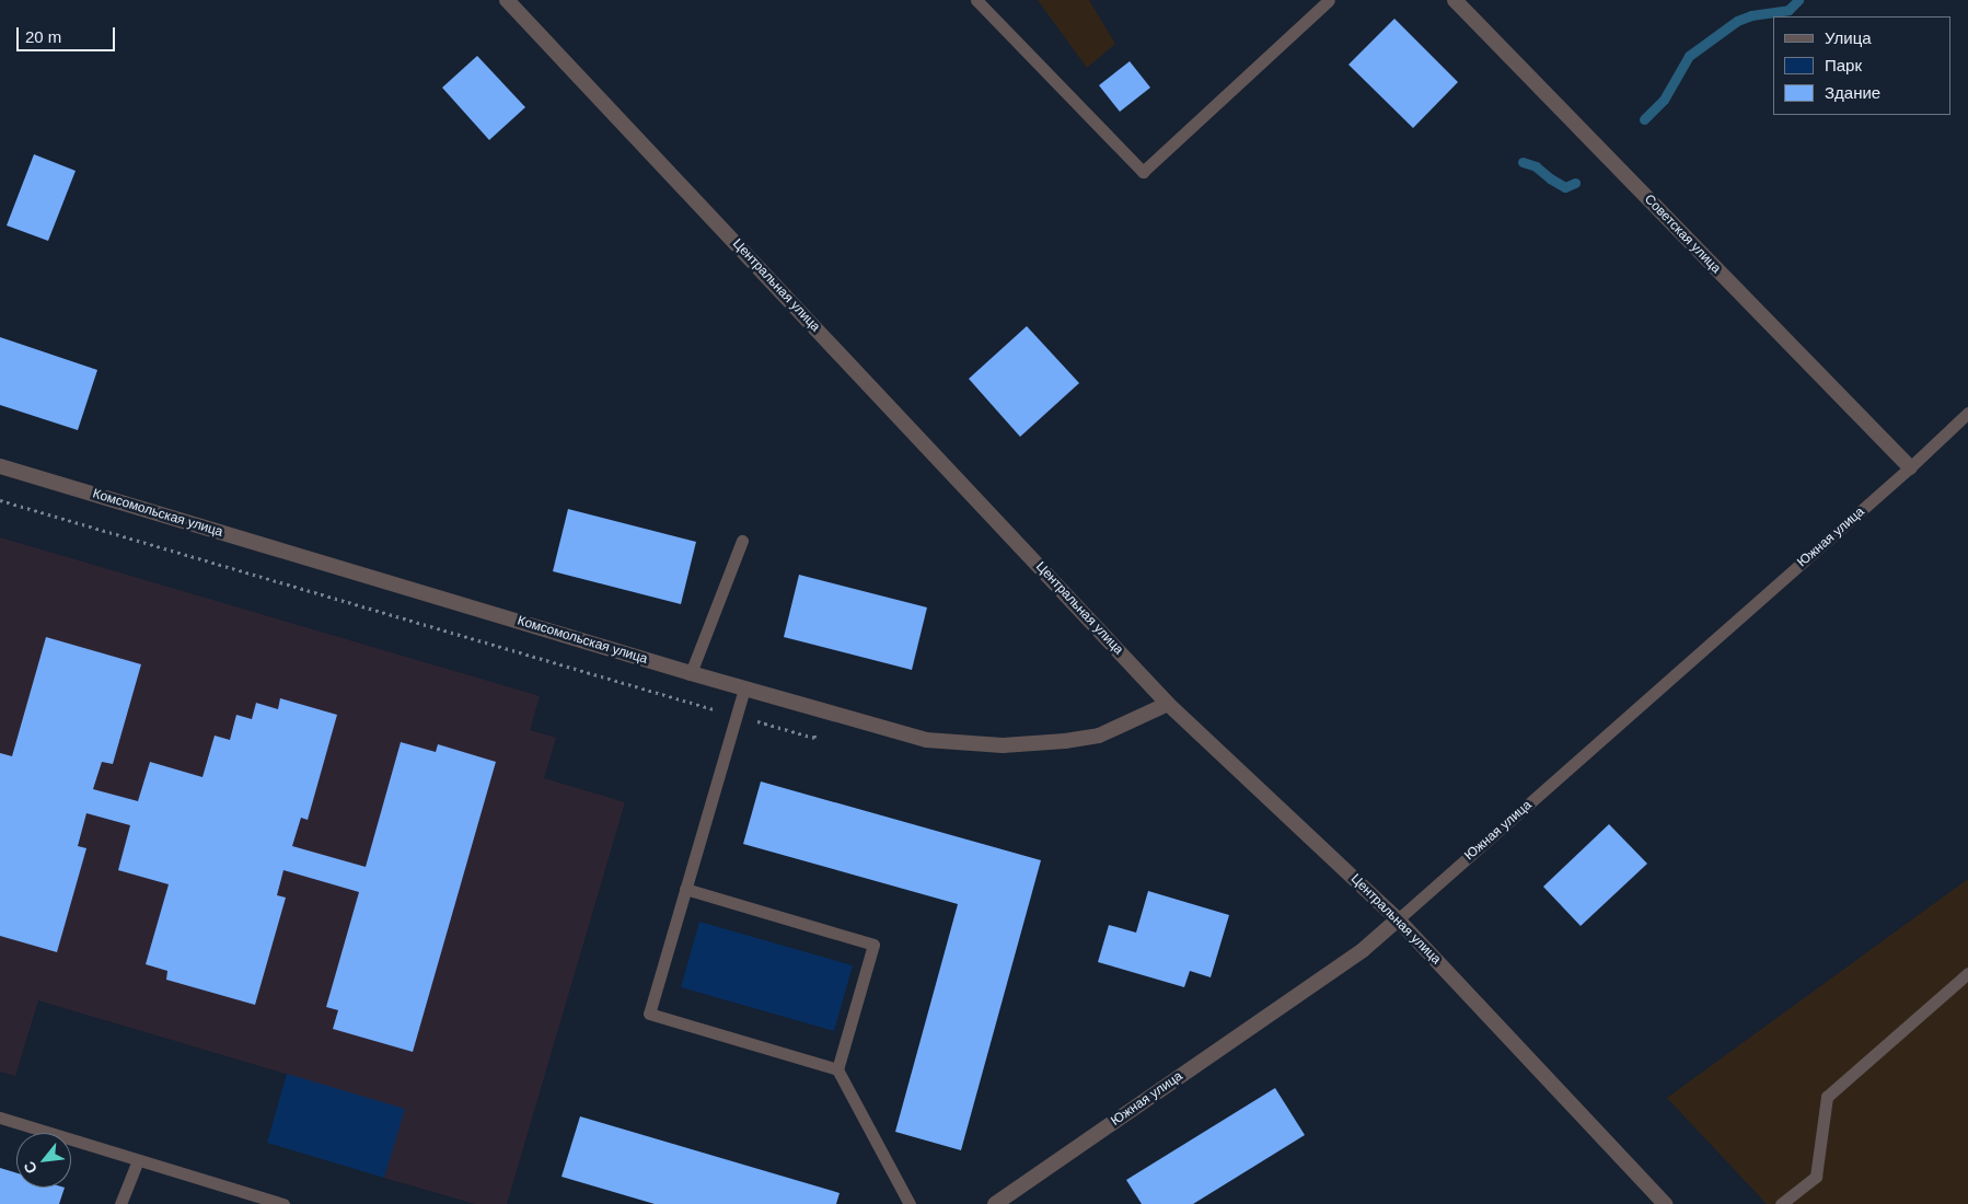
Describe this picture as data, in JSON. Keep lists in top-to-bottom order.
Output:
{
  "streets": {
    "street": [
      "Советская улица",
      "Центральная улица",
      "Комсомольская улица",
      "Южная улица"
    ]
  },
  "crossings": [
    ["Советская улица", "Южная улица"],
    ["Центральная улица", "Комсомольская улица"],
    ["Центральная улица", "Южная улица"]
  ],
  "legend": ["Улица", "Парк", "Здание"],
  "scale_bar": "20 m",
  "north": "bottom left"
}
